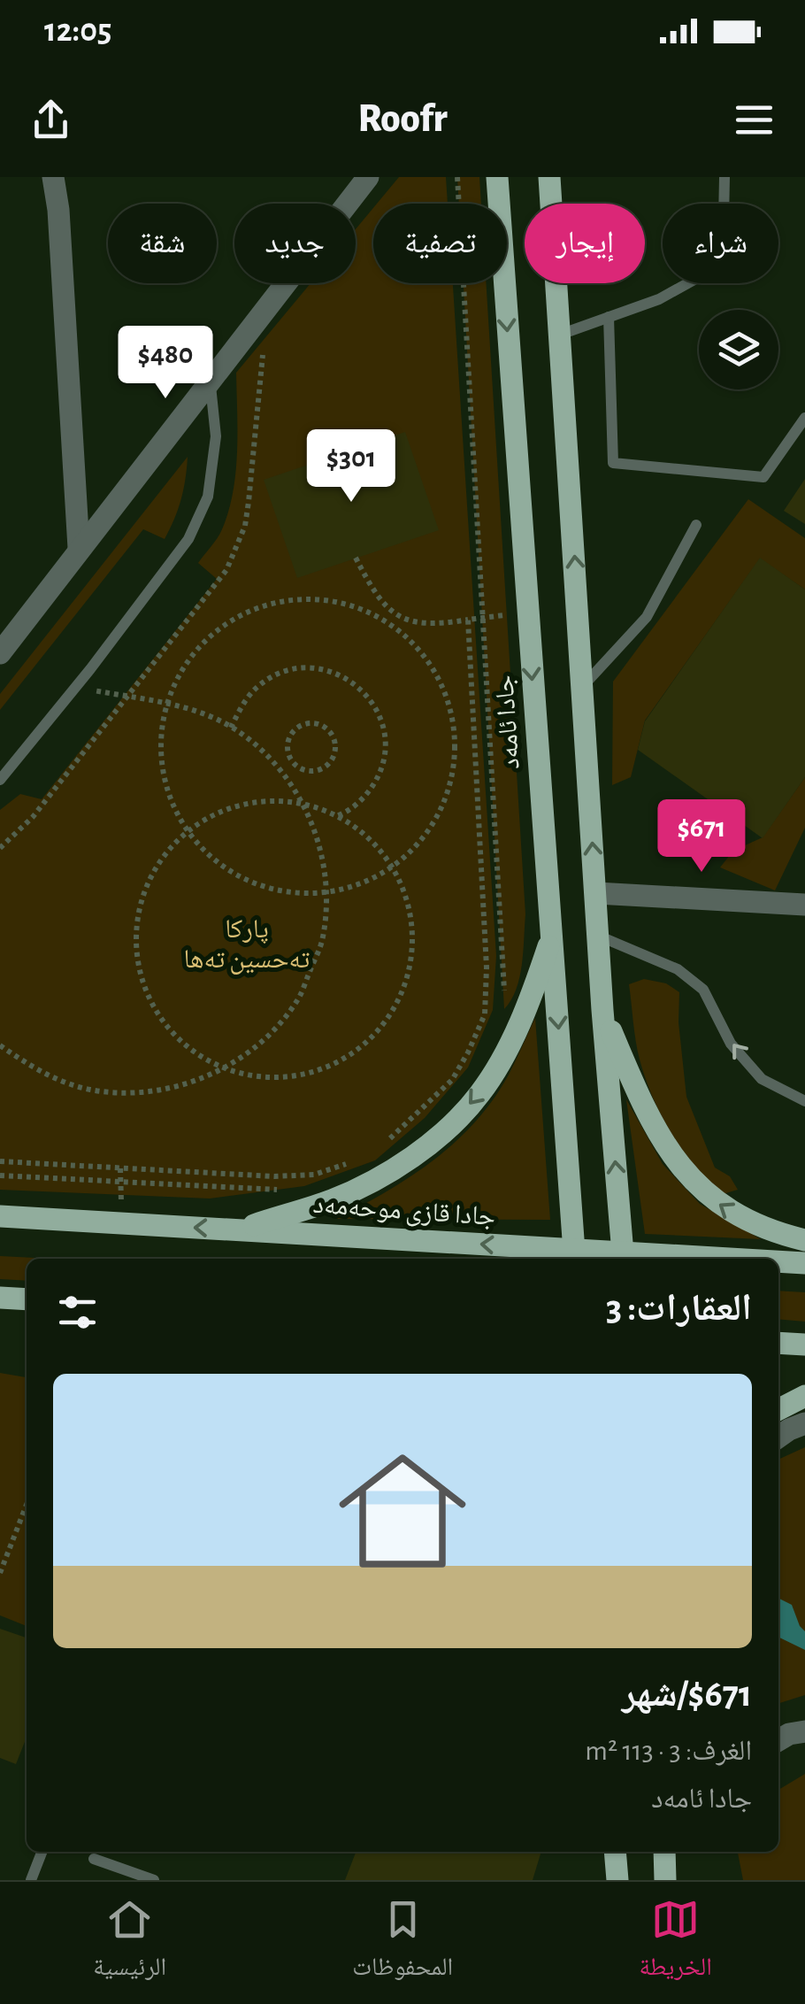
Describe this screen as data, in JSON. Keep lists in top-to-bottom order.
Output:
{
  "streets": {
    "main road": ["جادا ئامەد", "جادا قازی موحەمەد"]
  },
  "crossings": [
    ["جادا ئامەد", "جادا قازی موحەمەد"]
  ],
  "one_way": ["جادا قازی موحەمەد"],
  "parks": ["پارکا تەحسین تەها"],
  "page": {
    "status": "12:05",
    "header": "Roofr",
    "chip": [
      "شراء",
      "إيجار",
      "تصفية",
      "جديد",
      "شقة"
    ],
    "price": ["$480", "$301", "$671"],
    "heading": "العقارات: 3",
    "list": [
      {
        "name": "$671/شهر",
        "note": "الغرف: 3 · 113 m² · جادا ئامەد"
      }
    ],
    "tabs": ["الخريطة", "المحفوظات", "الرئيسية"]
  }
}
